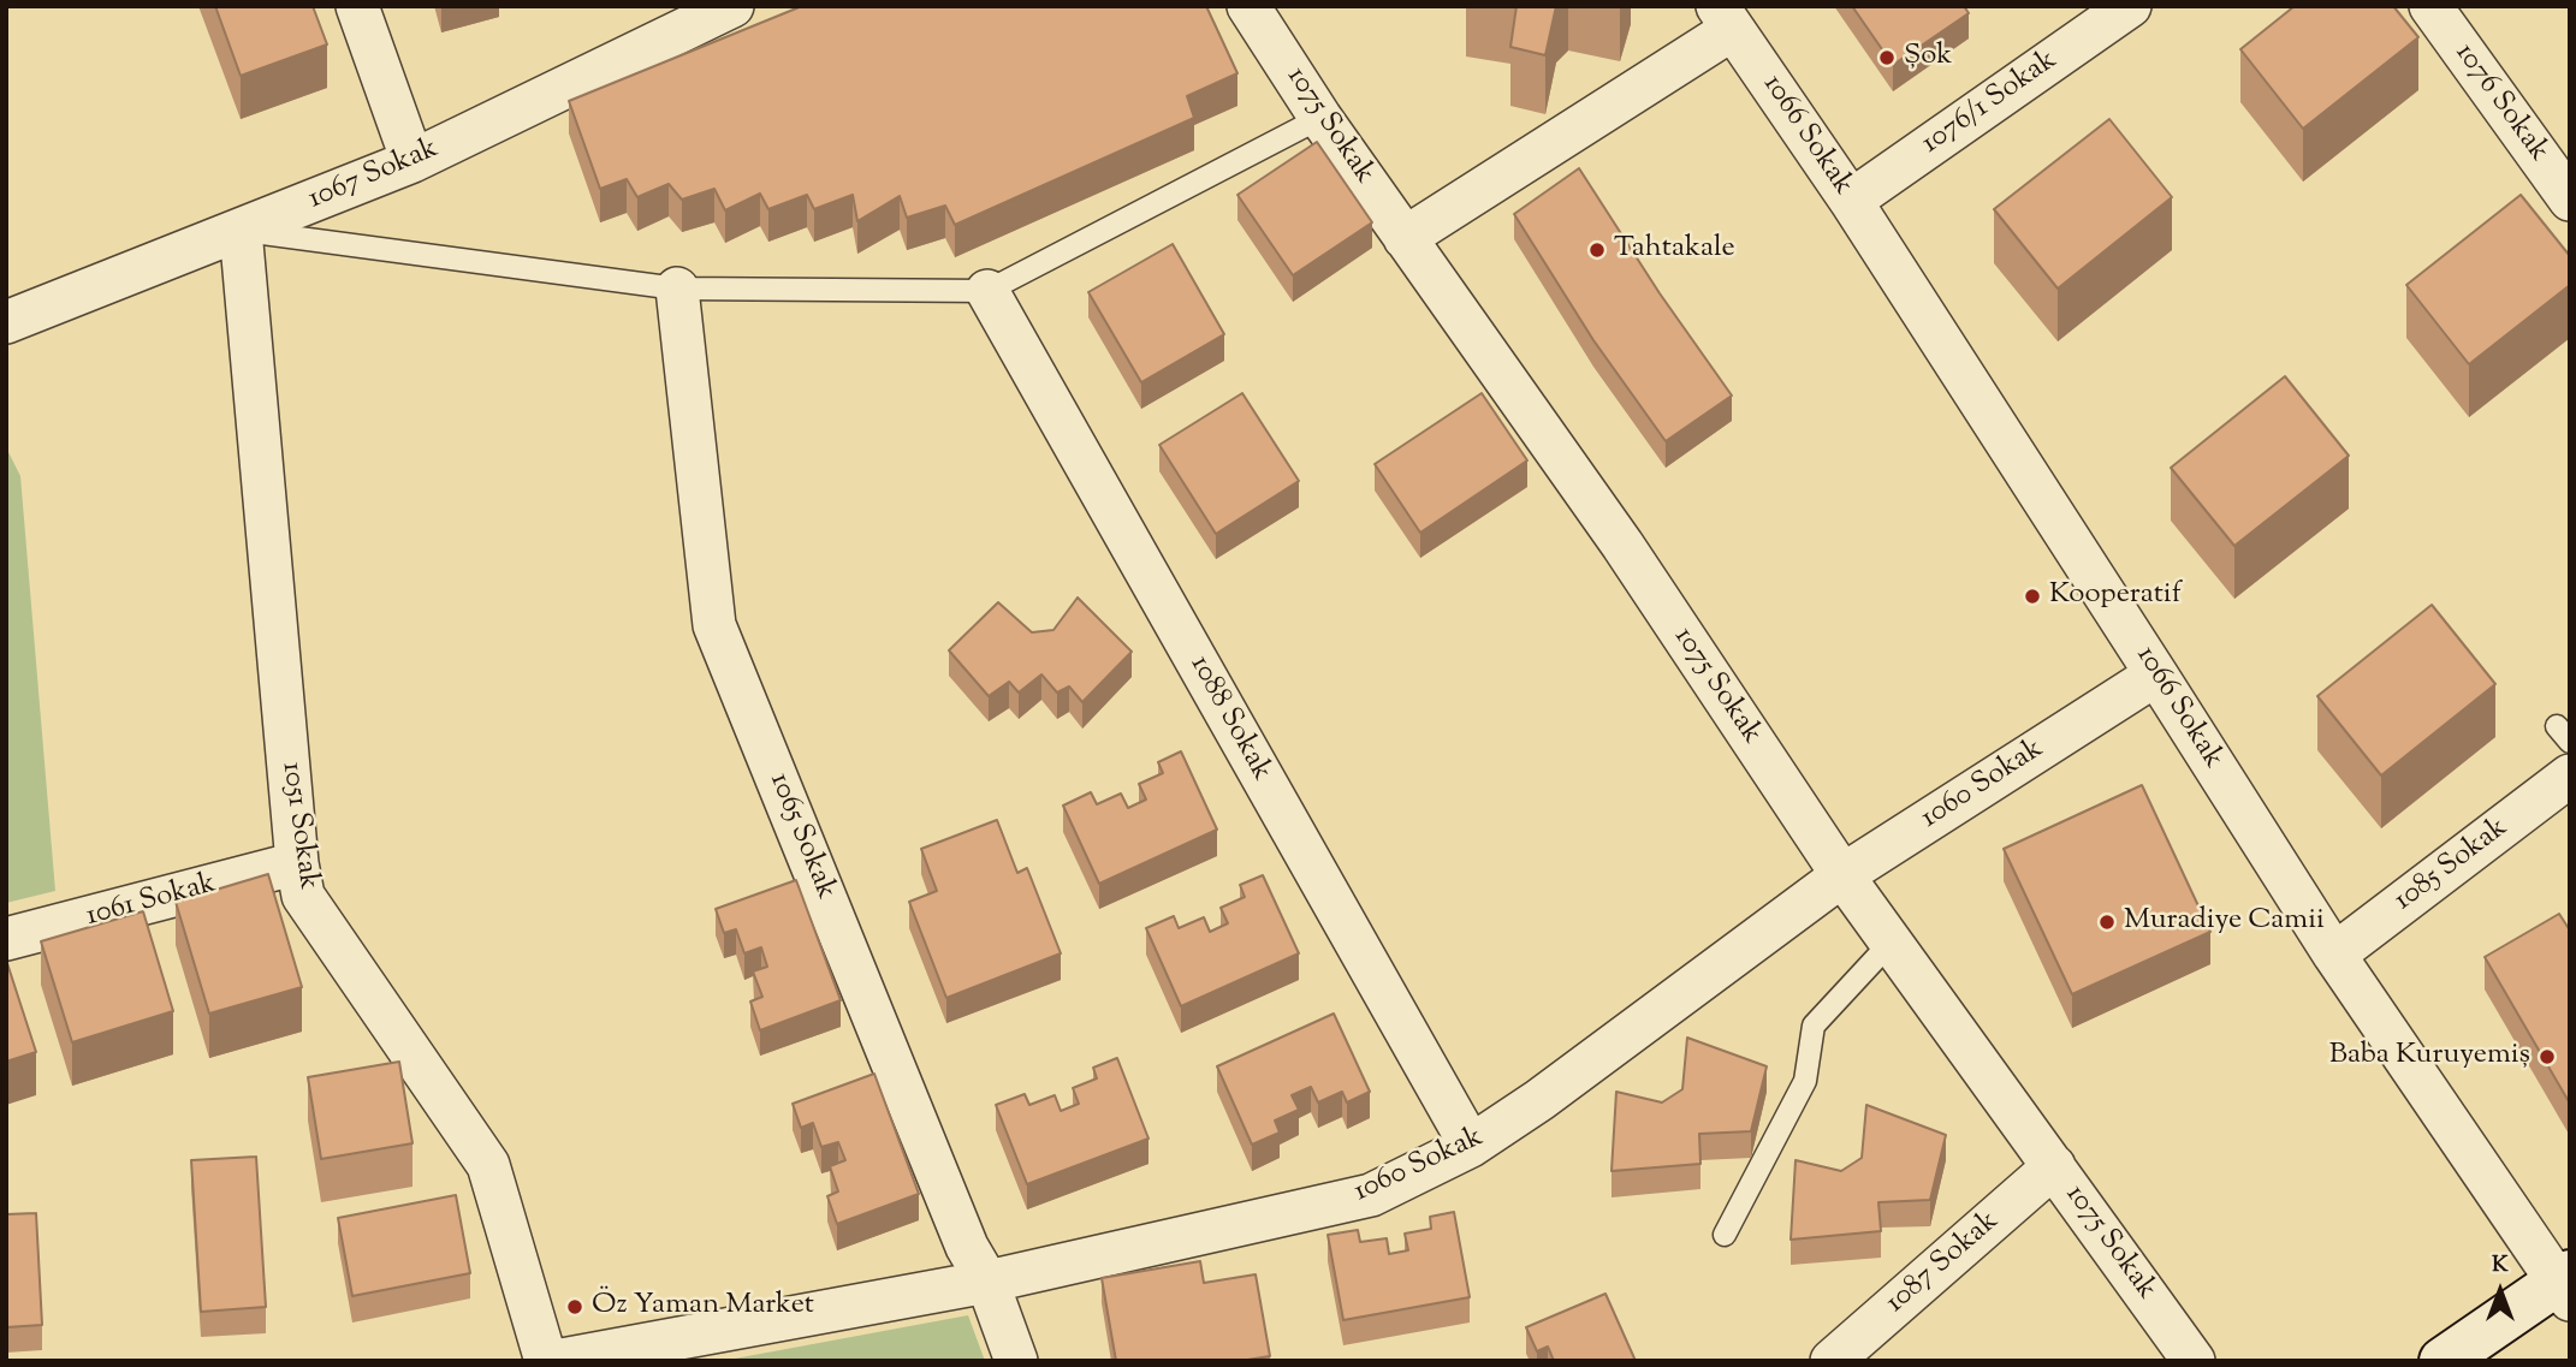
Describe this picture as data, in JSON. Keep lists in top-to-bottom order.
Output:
{
  "streets": {
    "street": [
      "1076/1 Sokak",
      "1076 Sokak",
      "1075 Sokak",
      "1066 Sokak",
      "1067 Sokak",
      "1088 Sokak",
      "1060 Sokak",
      "1051 Sokak",
      "1065 Sokak",
      "1085 Sokak",
      "1061 Sokak",
      "1087 Sokak"
    ]
  },
  "crossings": [
    ["1076/1 Sokak", "1066 Sokak"],
    ["1075 Sokak", "1060 Sokak"],
    ["1075 Sokak", "1087 Sokak"],
    ["1066 Sokak", "1060 Sokak"],
    ["1066 Sokak", "1085 Sokak"],
    ["1067 Sokak", "1051 Sokak"],
    ["1088 Sokak", "1060 Sokak"],
    ["1060 Sokak", "1065 Sokak"],
    ["1051 Sokak", "1061 Sokak"]
  ],
  "places": [
    "Şok",
    "Tahtakale",
    "Kooperatif",
    "Muradiye Camii",
    "Baba Kuruyemiş",
    "Öz Yaman Market"
  ],
  "north": "top"
}
